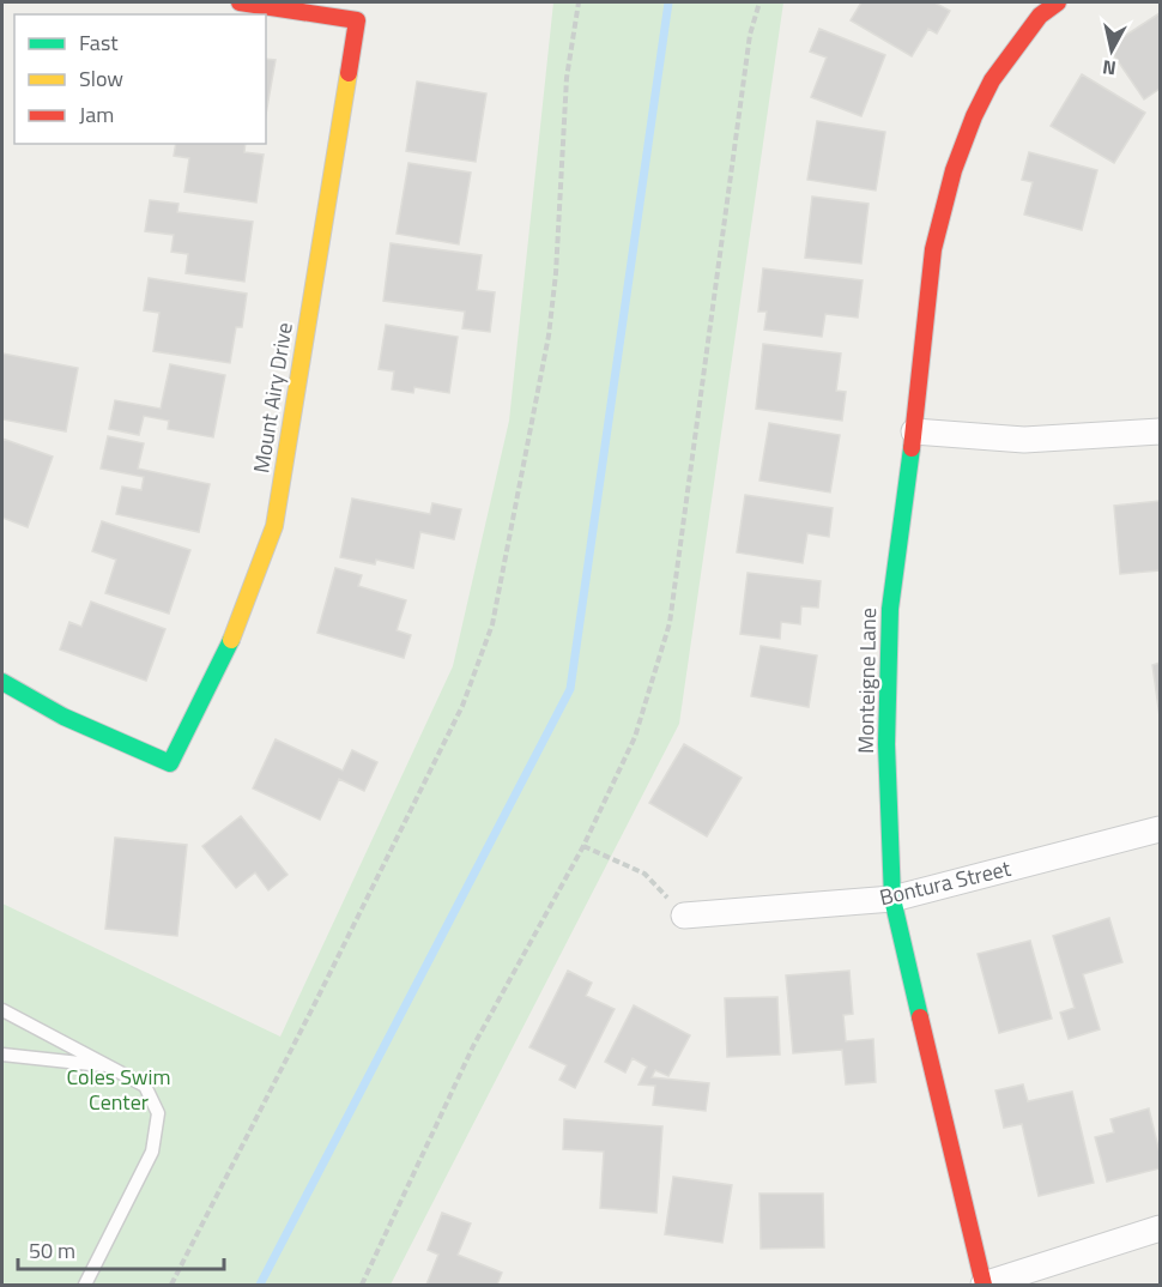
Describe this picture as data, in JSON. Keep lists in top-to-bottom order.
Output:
{
  "streets": {
    "street": ["Mount Airy Drive", "Monteigne Lane", "Bontura Street"]
  },
  "crossings": [
    ["Monteigne Lane", "Bontura Street"]
  ],
  "parks": ["Coles Swim Center"],
  "legend": ["Fast", "Slow", "Jam"],
  "scale_bar": "50 m",
  "north": "bottom"
}
